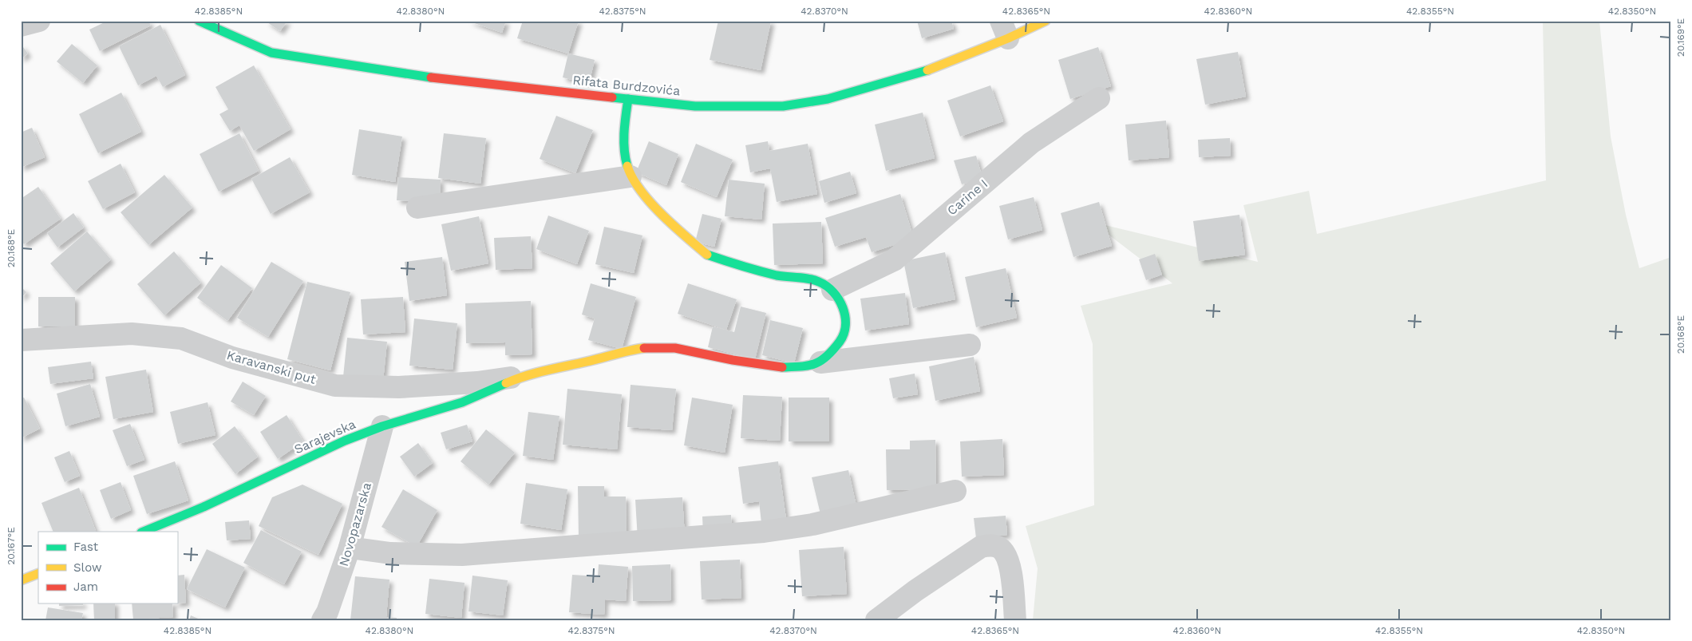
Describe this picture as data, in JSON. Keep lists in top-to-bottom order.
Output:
{
  "streets": {
    "street": [
      "Rifata Burdzovića",
      "Carine I",
      "Karavanski put",
      "Sarajevska",
      "Novopazarska"
    ]
  },
  "crossings": [
    ["Karavanski put", "Sarajevska"],
    ["Sarajevska", "Novopazarska"]
  ],
  "legend": ["Fast", "Slow", "Jam"],
  "coordinates": [
    "42.8385°N",
    "42.8380°N",
    "42.8375°N",
    "42.8370°N",
    "42.8365°N",
    "42.8360°N",
    "42.8355°N",
    "42.8350°N",
    "20.169°E",
    "20.168°E",
    "20.167°E"
  ]
}
